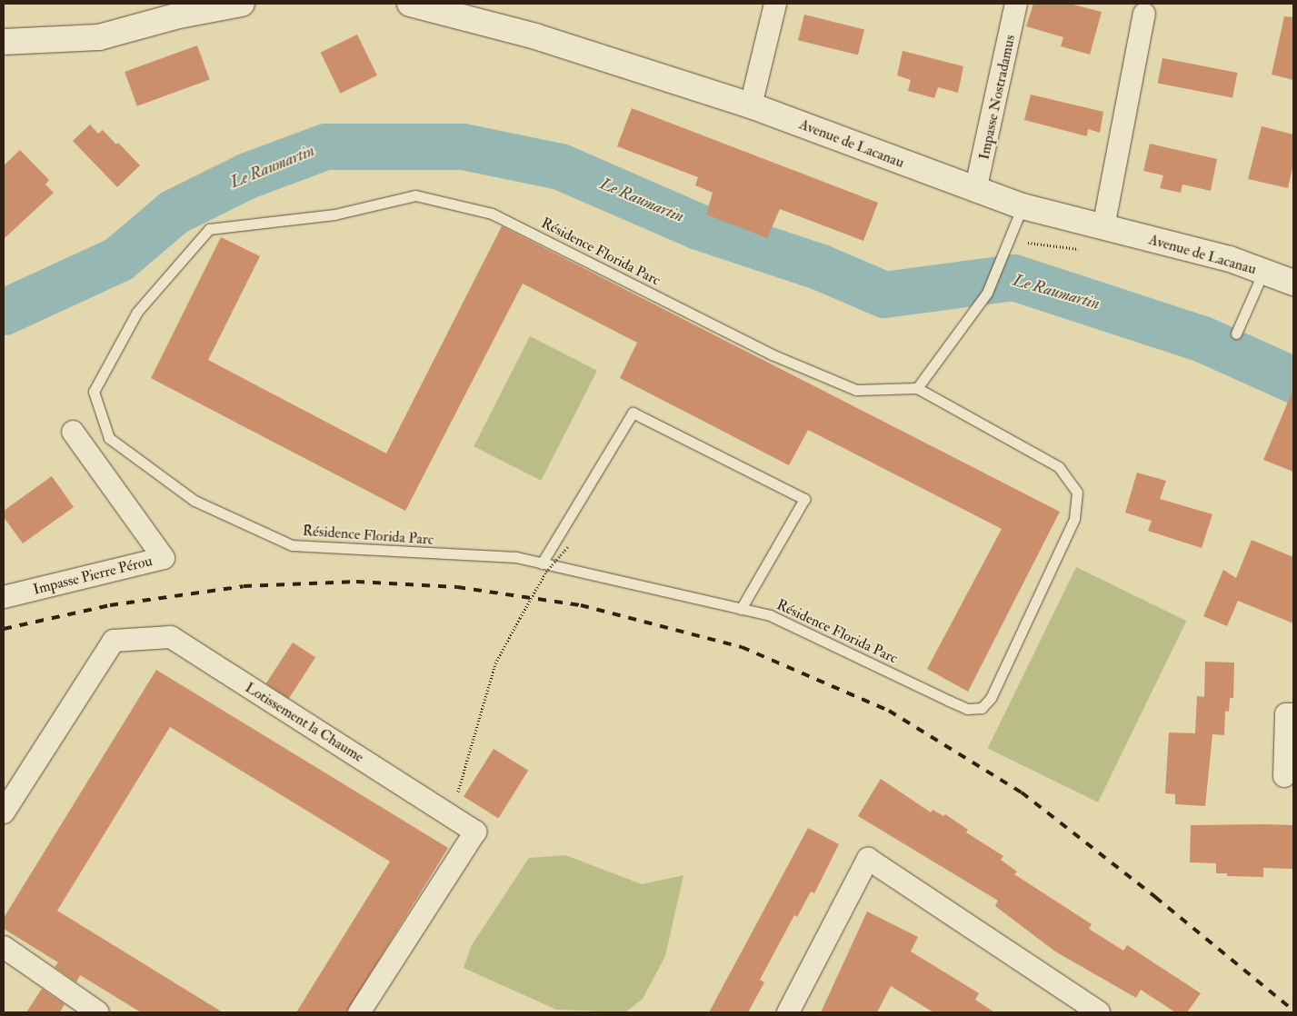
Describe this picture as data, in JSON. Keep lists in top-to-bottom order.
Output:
{
  "streets": {
    "street": [
      "Impasse Nostradamus",
      "Avenue de Lacanau",
      "Impasse Pierre Pérou",
      "Lotissement la Chaume"
    ],
    "lane": ["Résidence Florida Parc"]
  },
  "crossings": [
    ["Impasse Nostradamus", "Avenue de Lacanau"]
  ],
  "water": ["Le Raumartin"]
}
